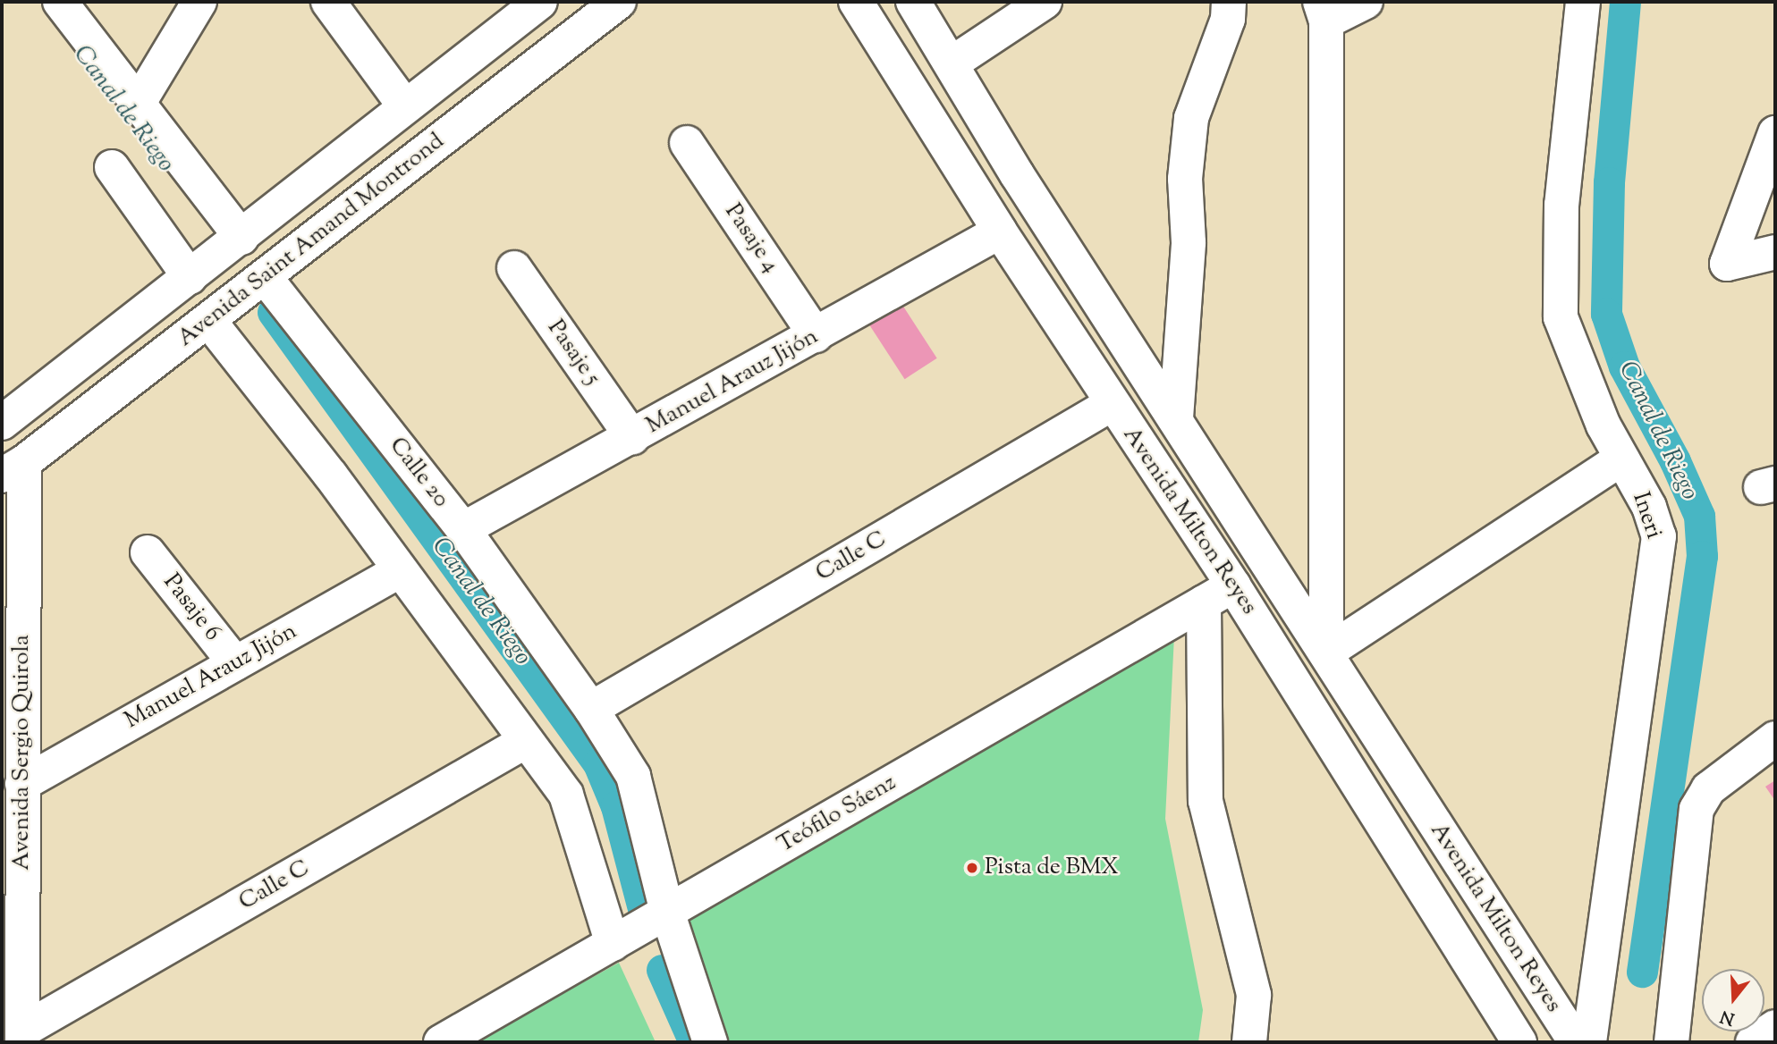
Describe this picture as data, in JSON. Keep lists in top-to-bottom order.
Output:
{
  "streets": {
    "street": [
      "Pasaje 4",
      "Avenida Saint Amand Montrond",
      "Pasaje 5",
      "Manuel Arauz Jijón",
      "Calle 20",
      "Ineri",
      "Avenida Milton Reyes",
      "Calle C",
      "Pasaje 6",
      "Avenida Sergio Quirola",
      "Teófilo Sáenz"
    ]
  },
  "crossings": [
    ["Pasaje 4", "Manuel Arauz Jijón"],
    ["Avenida Saint Amand Montrond", "Calle 20"],
    ["Avenida Saint Amand Montrond", "Avenida Sergio Quirola"],
    ["Pasaje 5", "Manuel Arauz Jijón"],
    ["Manuel Arauz Jijón", "Calle 20"],
    ["Manuel Arauz Jijón", "Avenida Milton Reyes"],
    ["Manuel Arauz Jijón", "Pasaje 6"],
    ["Manuel Arauz Jijón", "Avenida Sergio Quirola"],
    ["Calle 20", "Calle C"],
    ["Calle 20", "Teófilo Sáenz"],
    ["Avenida Milton Reyes", "Calle C"],
    ["Avenida Milton Reyes", "Teófilo Sáenz"],
    ["Calle C", "Avenida Sergio Quirola"]
  ],
  "water": ["Canal de Riego"],
  "places": ["Pista de BMX"],
  "north": "bottom"
}
